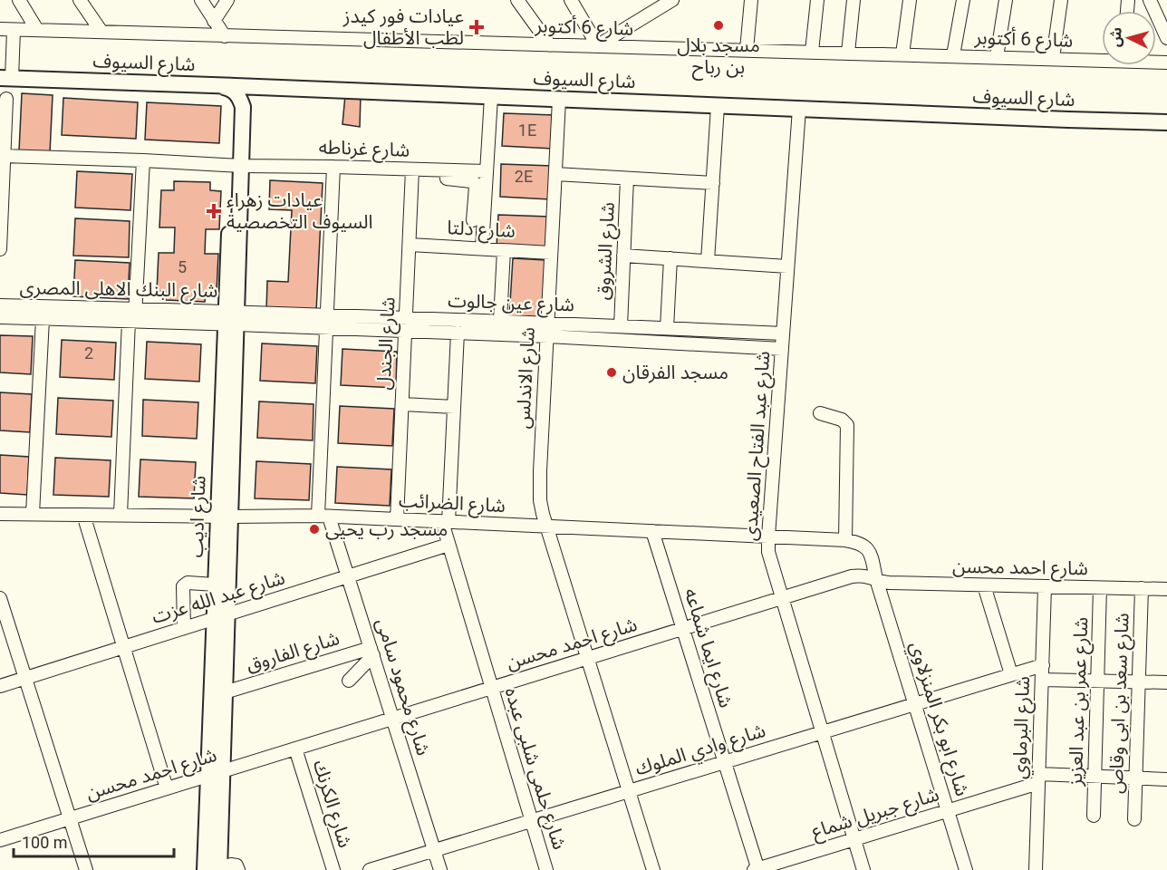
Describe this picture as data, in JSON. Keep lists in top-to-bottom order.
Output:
{
  "streets": {
    "main road": ["شارع السيوف", "شارع اديب"],
    "street": [
      "شارع 6 أكتوبر",
      "شارع غرناطه",
      "شارع دلتا",
      "شارع الشروق",
      "شارع البنك الاهلى المصرى",
      "شارع عين جالوت",
      "شارع الجندل",
      "شارع الاندلس",
      "شارع عبد الفتاح الصعيدى",
      "شارع الضرائب",
      "شارع احمد محسن",
      "شارع عبد الله عزت",
      "شارع ايما شماعه",
      "شارع الفاروق",
      "شارع محمود سامى",
      "شارع عمر بن عبد العزيز",
      "شارع سعد بن ابى وقاص",
      "شارع ابو بكر المنزلاوي",
      "شارع البرماوي",
      "شارع وادي الملوك",
      "شارع حلمى شلبى عبده",
      "شارع الكرنك",
      "شارع جبريل شماع"
    ]
  },
  "crossings": [
    ["شارع السيوف", "شارع الاندلس"],
    ["شارع السيوف", "شارع عبد الفتاح الصعيدى"],
    ["شارع السيوف", "شارع اديب"],
    ["شارع غرناطه", "شارع الجندل"],
    ["شارع غرناطه", "شارع اديب"],
    ["شارع دلتا", "شارع الجندل"],
    ["شارع دلتا", "شارع الاندلس"],
    ["شارع الشروق", "شارع عين جالوت"],
    ["شارع البنك الاهلى المصرى", "شارع عين جالوت"],
    ["شارع البنك الاهلى المصرى", "شارع اديب"],
    ["شارع عين جالوت", "شارع الجندل"],
    ["شارع عين جالوت", "شارع الاندلس"],
    ["شارع عين جالوت", "شارع عبد الفتاح الصعيدى"],
    ["شارع عين جالوت", "شارع اديب"],
    ["شارع عين جالوت", "شارع حلمى شلبى عبده"],
    ["شارع الجندل", "شارع الضرائب"],
    ["شارع الاندلس", "شارع الضرائب"],
    ["شارع الاندلس", "شارع احمد محسن"],
    ["شارع الاندلس", "شارع وادي الملوك"],
    ["شارع عبد الفتاح الصعيدى", "شارع الضرائب"],
    ["شارع عبد الفتاح الصعيدى", "شارع احمد محسن"],
    ["شارع عبد الفتاح الصعيدى", "شارع وادي الملوك"],
    ["شارع عبد الفتاح الصعيدى", "شارع جبريل شماع"],
    ["شارع الضرائب", "شارع اديب"],
    ["شارع الضرائب", "شارع احمد محسن"],
    ["شارع الضرائب", "شارع ايما شماعه"],
    ["شارع الضرائب", "شارع محمود سامى"],
    ["شارع الضرائب", "شارع ابو بكر المنزلاوي"],
    ["شارع الضرائب", "شارع حلمى شلبى عبده"],
    ["شارع اديب", "شارع احمد محسن"],
    ["شارع اديب", "شارع عبد الله عزت"],
    ["شارع اديب", "شارع الفاروق"],
    ["شارع احمد محسن", "شارع ايما شماعه"],
    ["شارع احمد محسن", "شارع محمود سامى"],
    ["شارع احمد محسن", "شارع عمر بن عبد العزيز"],
    ["شارع احمد محسن", "شارع سعد بن ابى وقاص"],
    ["شارع احمد محسن", "شارع ابو بكر المنزلاوي"],
    ["شارع احمد محسن", "شارع البرماوي"],
    ["شارع احمد محسن", "شارع حلمى شلبى عبده"],
    ["شارع احمد محسن", "شارع الكرنك"],
    ["شارع عبد الله عزت", "شارع محمود سامى"],
    ["شارع عبد الله عزت", "شارع حلمى شلبى عبده"],
    ["شارع ايما شماعه", "شارع وادي الملوك"],
    ["شارع ايما شماعه", "شارع جبريل شماع"],
    ["شارع الفاروق", "شارع محمود سامى"],
    ["شارع محمود سامى", "شارع وادي الملوك"],
    ["شارع عمر بن عبد العزيز", "شارع جبريل شماع"],
    ["شارع سعد بن ابى وقاص", "شارع جبريل شماع"],
    ["شارع ابو بكر المنزلاوي", "شارع وادي الملوك"],
    ["شارع ابو بكر المنزلاوي", "شارع جبريل شماع"],
    ["شارع البرماوي", "شارع وادي الملوك"],
    ["شارع البرماوي", "شارع جبريل شماع"],
    ["شارع وادي الملوك", "شارع حلمى شلبى عبده"]
  ],
  "places": {
    "other": ["مسجد بلال بن رباح", "مسجد الفرقان", "مسجد رب يحيى"],
    "health": ["عيادات فور كيدز لطب الأطفال", "عيادات زهراء السيوف التخصصية"]
  },
  "house_numbers": [
    "1E",
    "2E",
    "5",
    "2"
  ],
  "scale_bar": "100 m",
  "north": "left"
}
